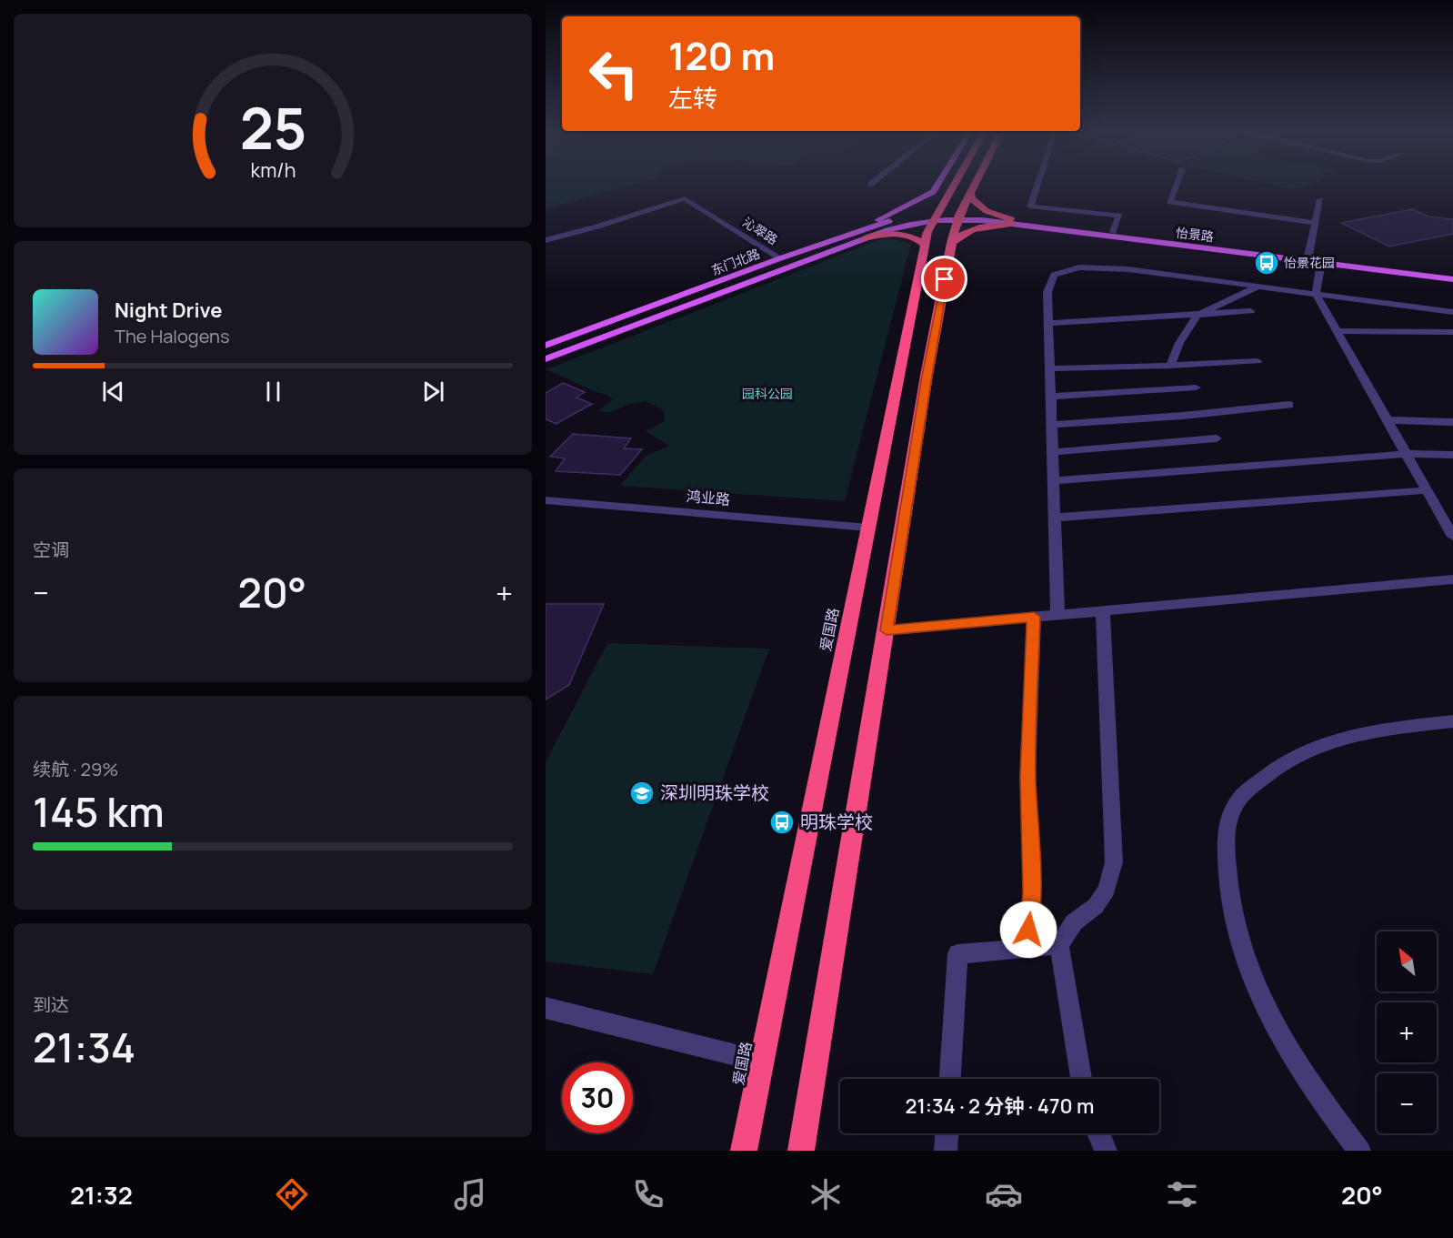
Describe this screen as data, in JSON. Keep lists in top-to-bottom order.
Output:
{
  "streets": {
    "highway": ["爱国路"],
    "main road": ["怡景路", "东门北路"],
    "street": ["沁翠路", "鸿业路"]
  },
  "crossings": [
    ["沁翠路", "东门北路"],
    ["怡景路", "东门北路"],
    ["怡景路", "爱国路"],
    ["东门北路", "爱国路"],
    ["鸿业路", "爱国路"]
  ],
  "parks": ["园科公园"],
  "places": {
    "bus stop": ["怡景花园", "明珠学校"],
    "school or university": ["深圳明珠学校"]
  },
  "north": "top left",
  "page": {
    "turn": ["120 m", "左转"],
    "song": ["Night Drive", "The Halogens"],
    "tile": [
      "空调",
      ["续航 · 29%", "145 km"],
      ["到达", "21:34"]
    ],
    "heat": ["−", "20°", "+"],
    "map_buttons": ["+", "−"],
    "limit": "30",
    "trip": "21:34 · 2 分钟 · 470 m",
    "tabs": ["21:32", "20°"],
    "gauge": ["25", "km/h"]
  }
}
